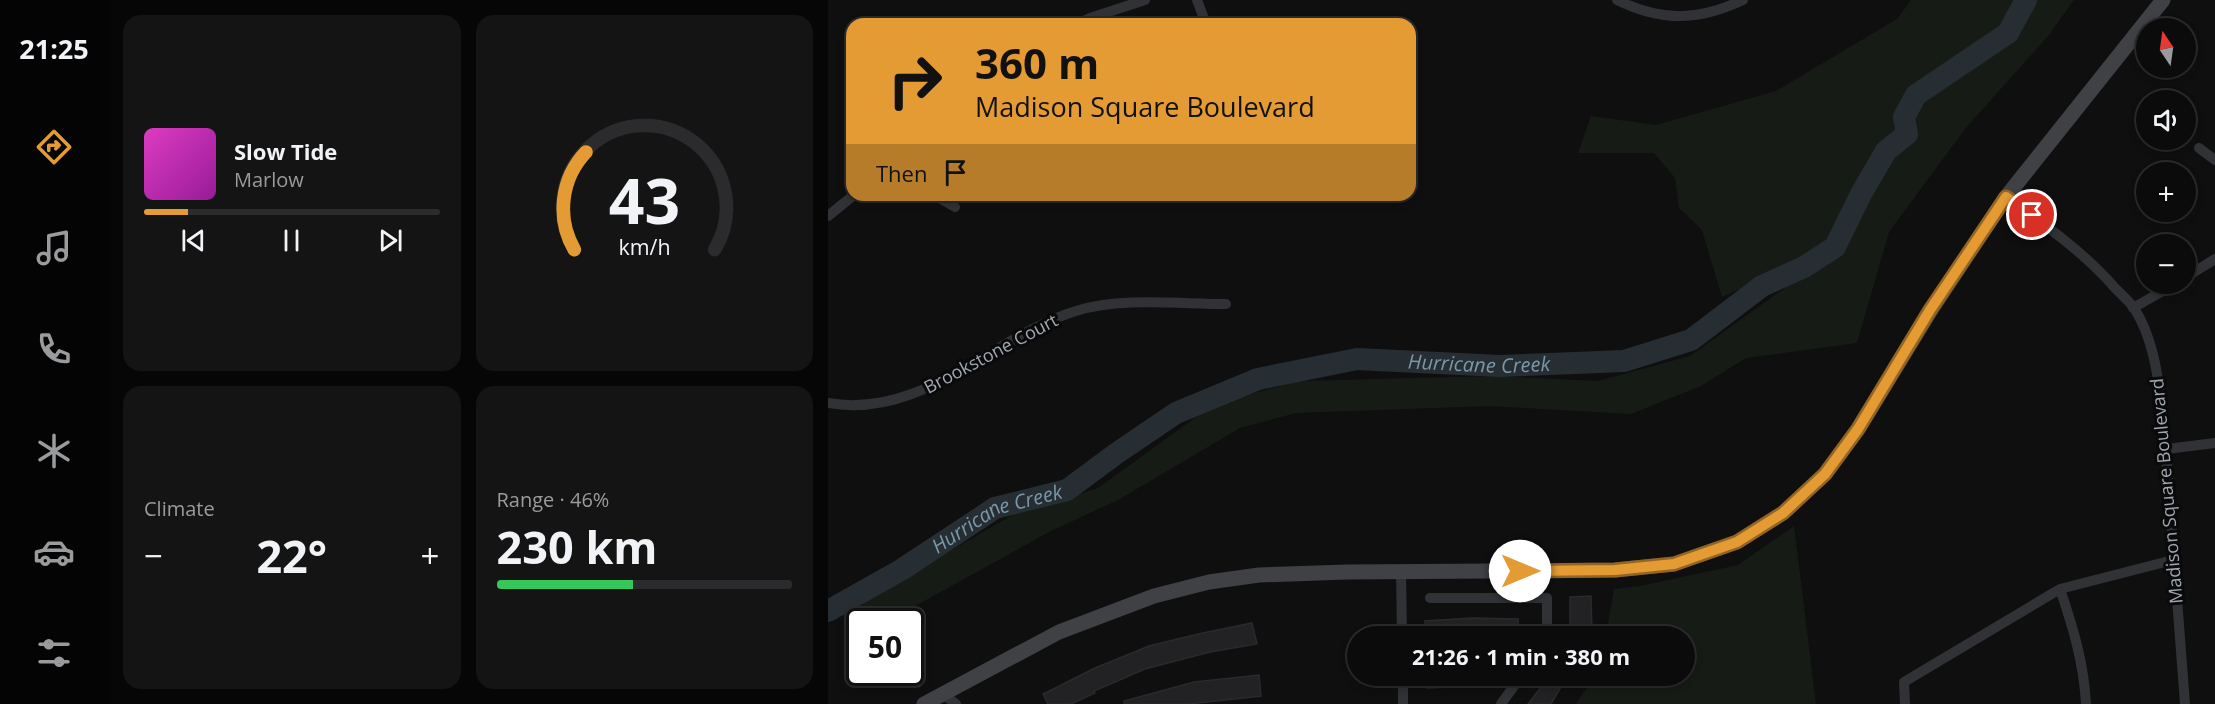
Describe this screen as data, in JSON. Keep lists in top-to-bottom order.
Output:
{
  "streets": {
    "street": ["Brookstone Court", "Madison Square Boulevard"]
  },
  "water": ["Hurricane Creek"],
  "north": "top",
  "page": {
    "tabs": "21:25",
    "map_buttons": ["+", "−"],
    "turn": ["360 m", "Madison Square Boulevard"],
    "song": ["Slow Tide", "Marlow"],
    "then": "Then",
    "tile": [
      "Climate",
      ["Range · 46%", "230 km"]
    ],
    "heat": ["−", "22°", "+"],
    "limit": "50",
    "trip": "21:26 · 1 min · 380 m",
    "gauge": ["43", "km/h"]
  }
}
